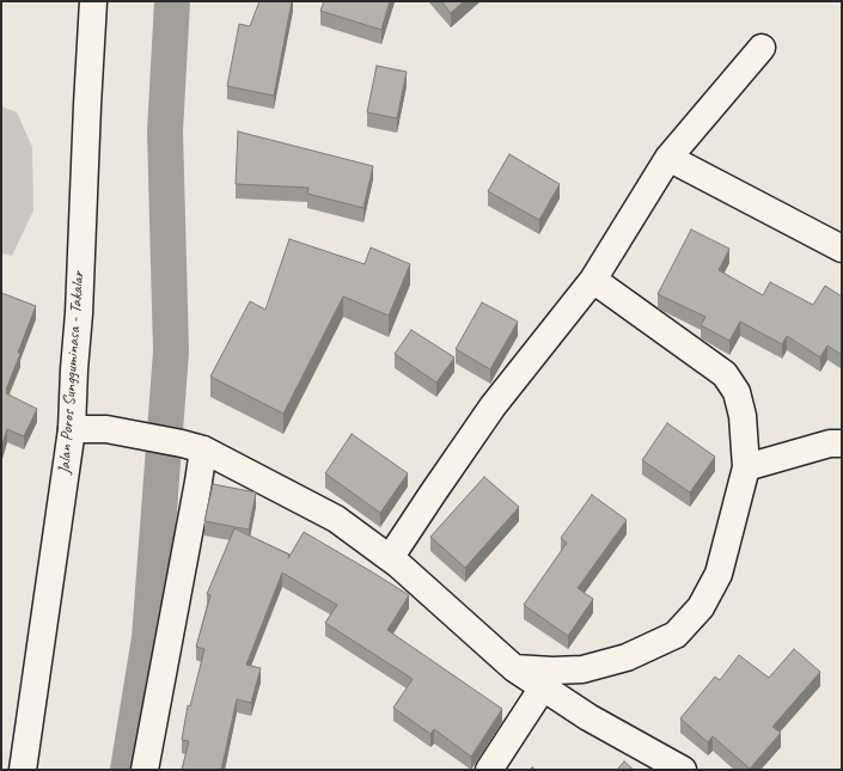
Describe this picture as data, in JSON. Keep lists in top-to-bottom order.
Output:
{
  "streets": {
    "main road": ["Jalan Poros Sungguminasa - Takalar"]
  }
}
